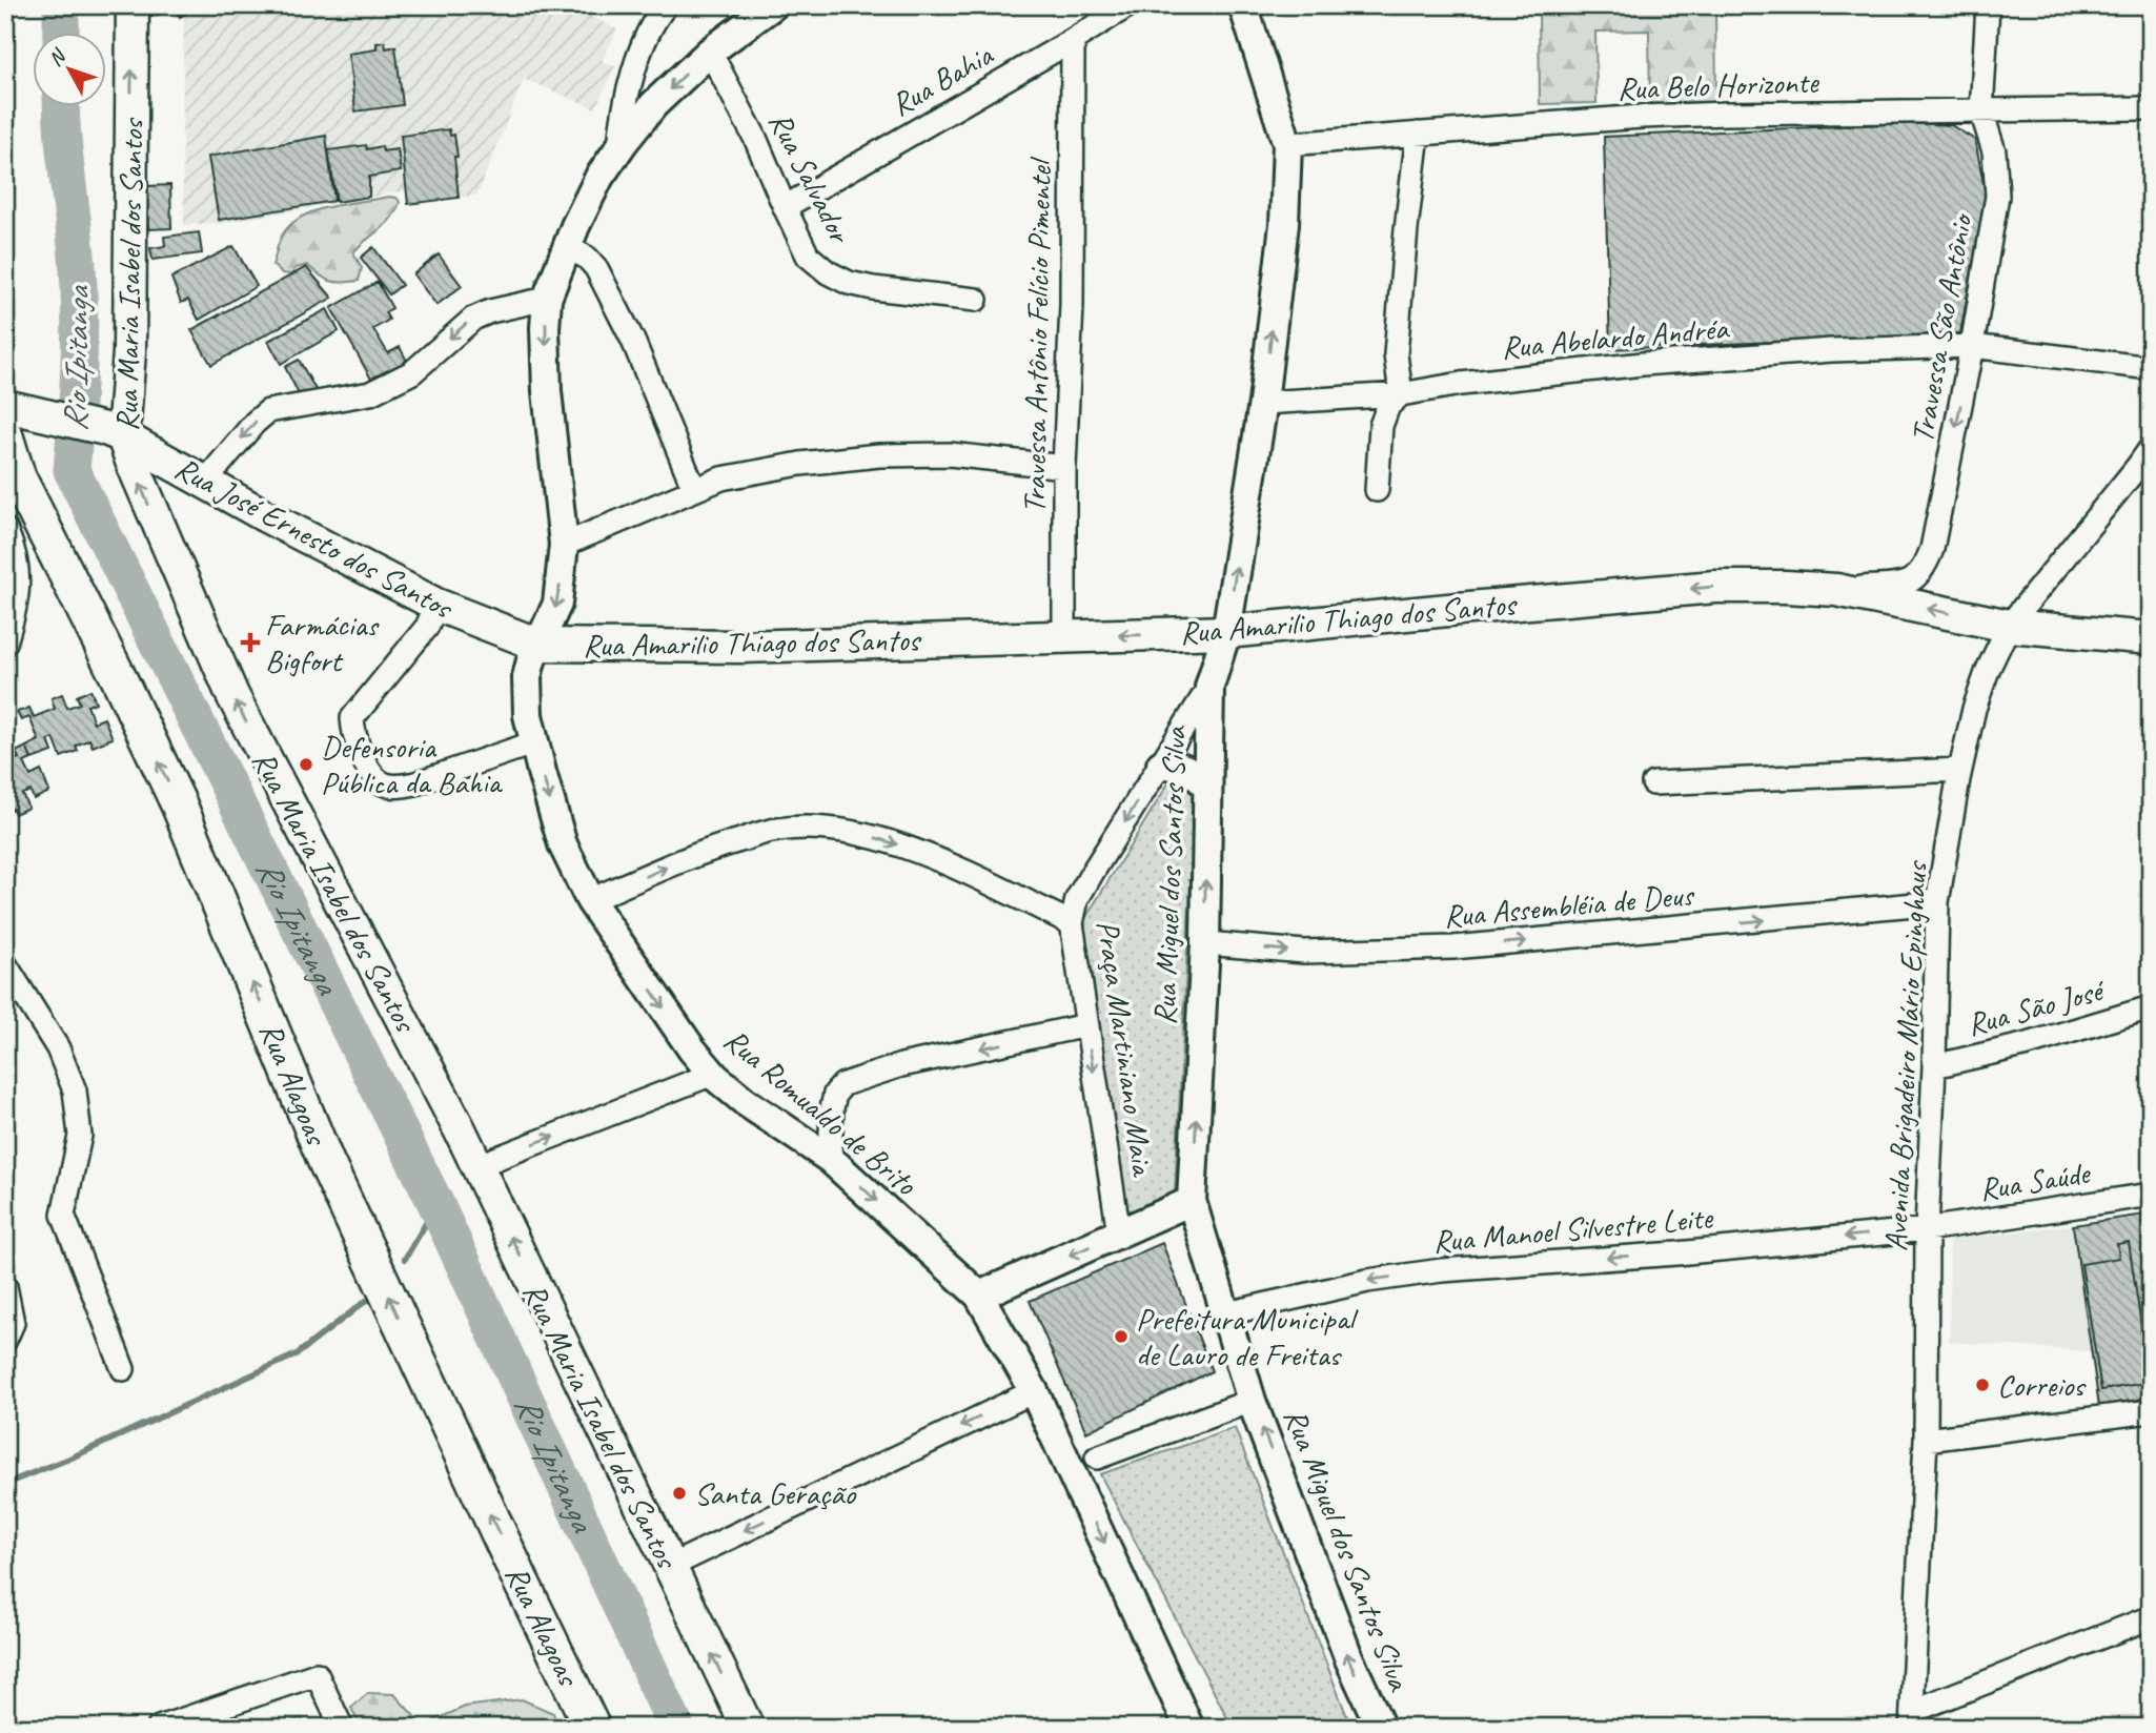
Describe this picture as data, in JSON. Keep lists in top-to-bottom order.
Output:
{
  "streets": {
    "main road": [
      "Rua Maria Isabel dos Santos",
      "Rua José Ernesto dos Santos",
      "Rua Amarilio Thiago dos Santos",
      "Rua Alagoas"
    ],
    "street": [
      "Rua Bahia",
      "Rua Belo Horizonte",
      "Rua Salvador",
      "Travessa São Antônio",
      "Travessa Antônio Felício Pimentel",
      "Rua Abelardo Andréa",
      "Rua Miguel dos Santos Silva",
      "Rua Assembléia de Deus",
      "Rua São José",
      "Praça Martiniano Maia",
      "Avenida Brigadeiro Mário Epinghaus",
      "Rua Romualdo de Brito",
      "Rua Saúde",
      "Rua Manoel Silvestre Leite"
    ]
  },
  "crossings": [
    ["Rua Bahia", "Rua Salvador"],
    ["Rua Bahia", "Travessa Antônio Felício Pimentel"],
    ["Rua Belo Horizonte", "Travessa São Antônio"],
    ["Rua Belo Horizonte", "Rua Miguel dos Santos Silva"],
    ["Rua Salvador", "Rua Romualdo de Brito"],
    ["Rua Maria Isabel dos Santos", "Rua José Ernesto dos Santos"],
    ["Travessa São Antônio", "Rua Abelardo Andréa"],
    ["Travessa São Antônio", "Rua Amarilio Thiago dos Santos"],
    ["Travessa Antônio Felício Pimentel", "Rua Amarilio Thiago dos Santos"],
    ["Rua Abelardo Andréa", "Rua Miguel dos Santos Silva"],
    ["Rua José Ernesto dos Santos", "Rua Amarilio Thiago dos Santos"],
    ["Rua José Ernesto dos Santos", "Rua Romualdo de Brito"],
    ["Rua Amarilio Thiago dos Santos", "Rua Miguel dos Santos Silva"],
    ["Rua Amarilio Thiago dos Santos", "Avenida Brigadeiro Mário Epinghaus"],
    ["Rua Amarilio Thiago dos Santos", "Rua Romualdo de Brito"],
    ["Rua Miguel dos Santos Silva", "Rua Assembléia de Deus"],
    ["Rua Miguel dos Santos Silva", "Praça Martiniano Maia"],
    ["Rua Miguel dos Santos Silva", "Rua Manoel Silvestre Leite"],
    ["Rua Assembléia de Deus", "Avenida Brigadeiro Mário Epinghaus"],
    ["Rua São José", "Avenida Brigadeiro Mário Epinghaus"],
    ["Avenida Brigadeiro Mário Epinghaus", "Rua Saúde"],
    ["Avenida Brigadeiro Mário Epinghaus", "Rua Manoel Silvestre Leite"],
    ["Rua Saúde", "Rua Manoel Silvestre Leite"]
  ],
  "one_way": [
    "Rua Maria Isabel dos Santos",
    "Travessa São Antônio",
    "Rua Amarilio Thiago dos Santos",
    "Rua Miguel dos Santos Silva",
    "Praça Martiniano Maia",
    "Rua Alagoas",
    "Rua Romualdo de Brito",
    "Rua Manoel Silvestre Leite"
  ],
  "water": ["Rio Ipitanga"],
  "places": {
    "health": ["Farmácias Bigfort"],
    "other": [
      "Defensoria Pública da Bahia",
      "Prefeitura Municipal de Lauro de Freitas",
      "Correios",
      "Santa Geração"
    ]
  },
  "north": "top left"
}
